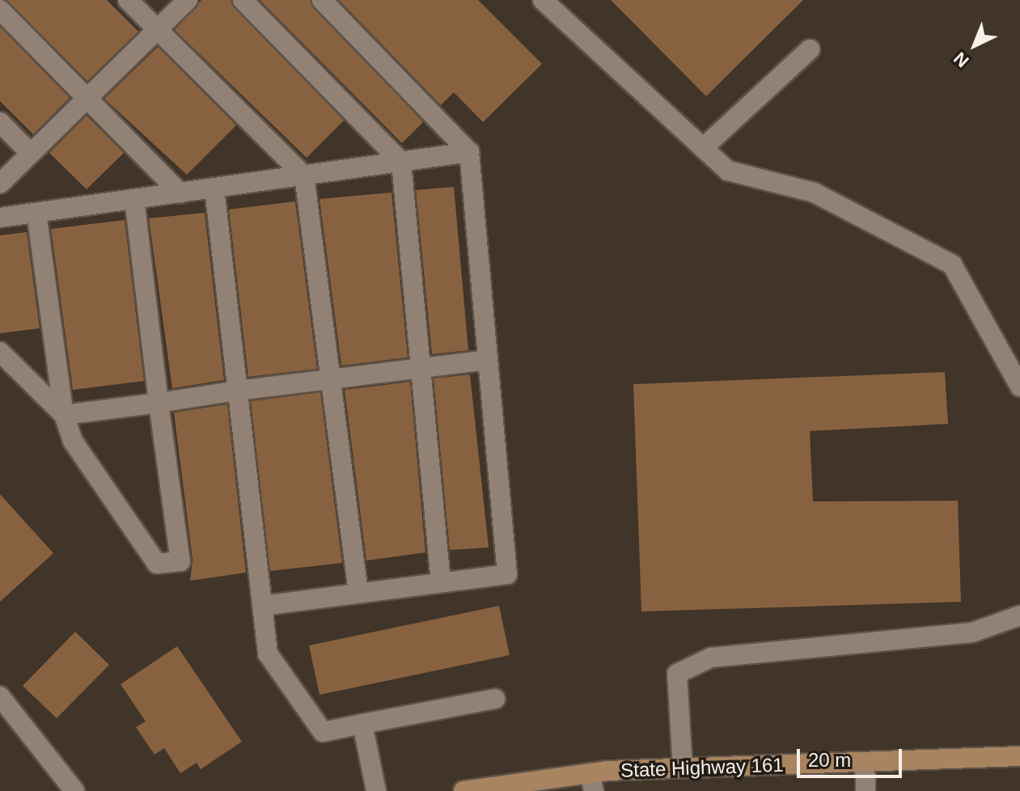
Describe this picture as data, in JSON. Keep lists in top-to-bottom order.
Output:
{
  "streets": {
    "main road": ["State Highway 161"]
  },
  "scale_bar": "20 m",
  "north": "bottom left"
}
